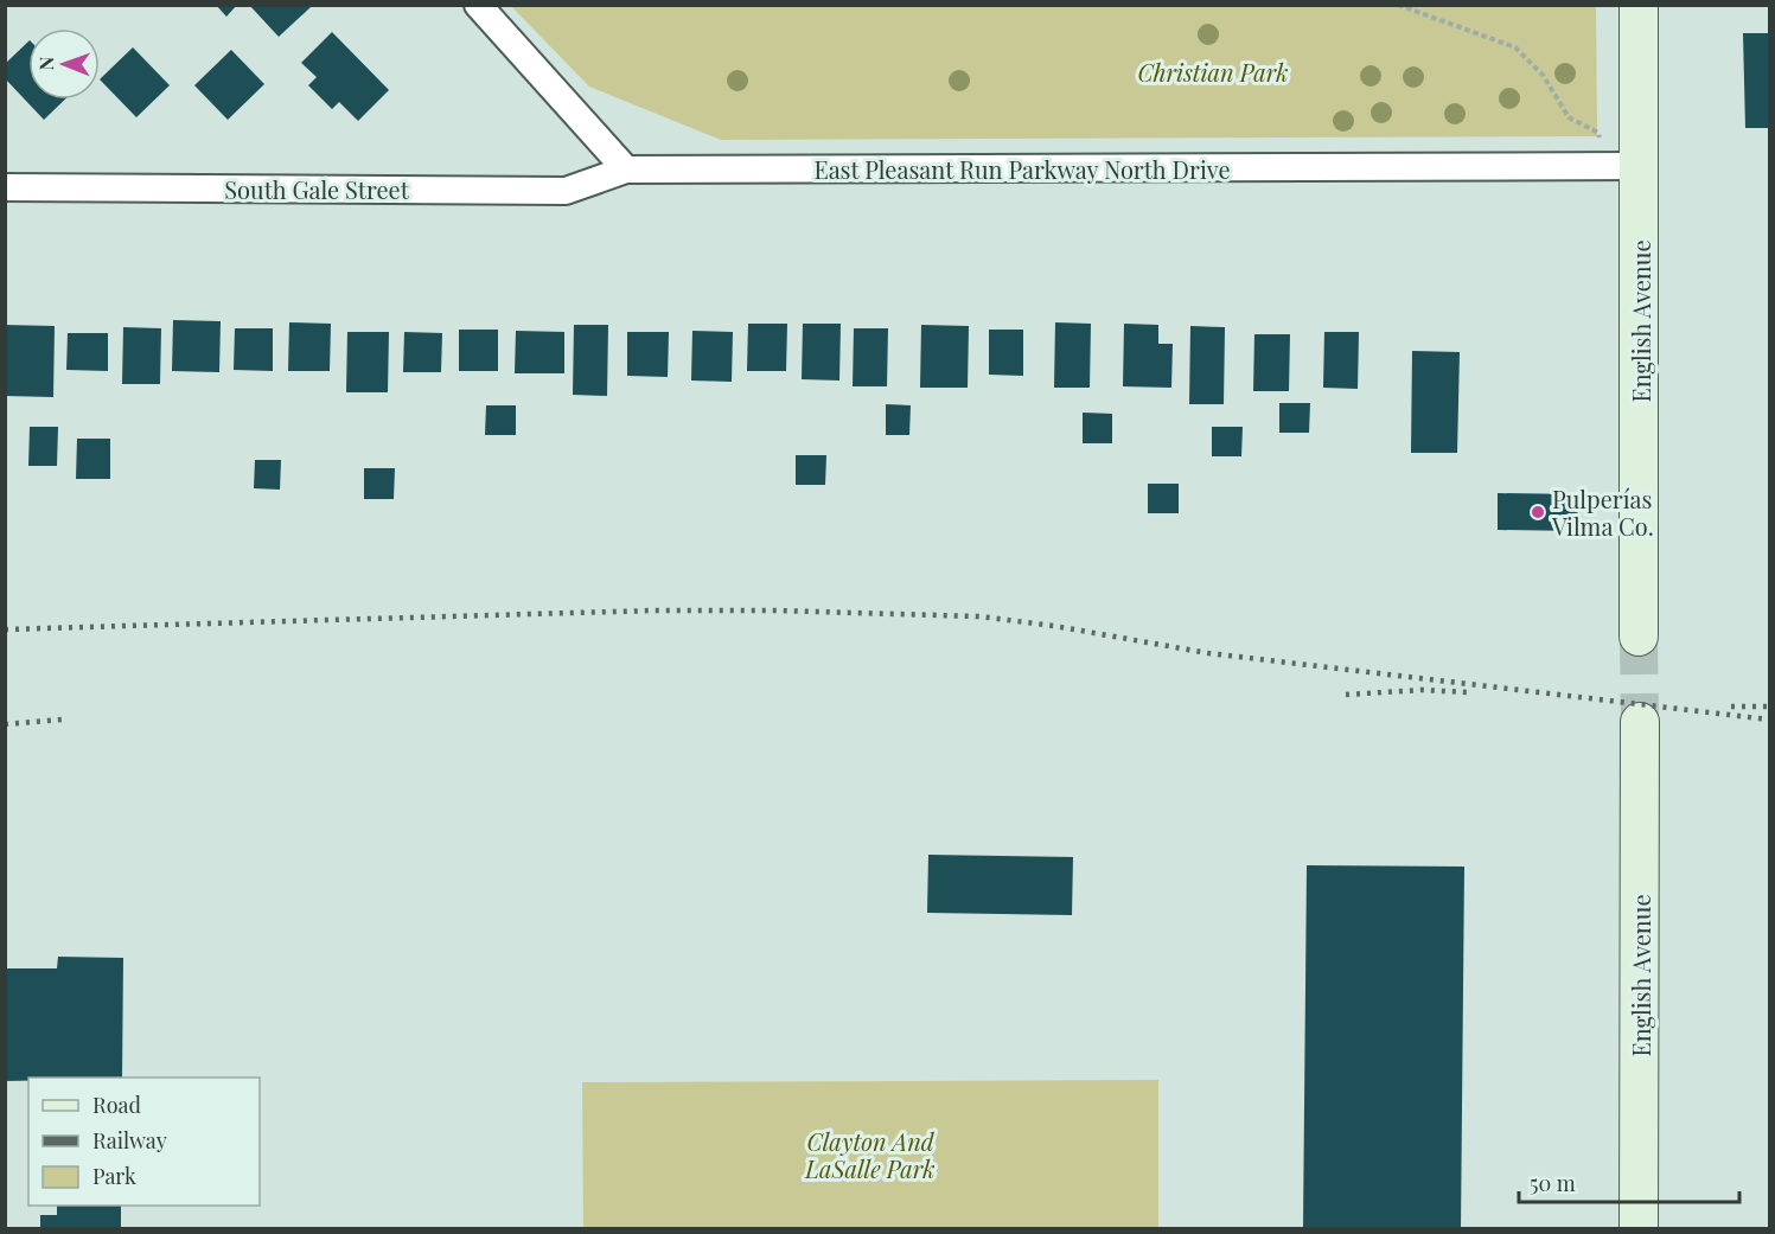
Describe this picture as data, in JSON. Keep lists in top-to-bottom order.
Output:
{
  "streets": {
    "main road": ["English Avenue"],
    "street": ["East Pleasant Run Parkway North Drive", "South Gale Street"]
  },
  "crossings": [
    ["East Pleasant Run Parkway North Drive", "South Gale Street"],
    ["East Pleasant Run Parkway North Drive", "English Avenue"]
  ],
  "parks": ["Christian Park", "Clayton And LaSalle Park"],
  "places": ["Pulperías Vilma Co."],
  "legend": ["Road", "Railway", "Park"],
  "scale_bar": "50 m",
  "north": "left"
}
